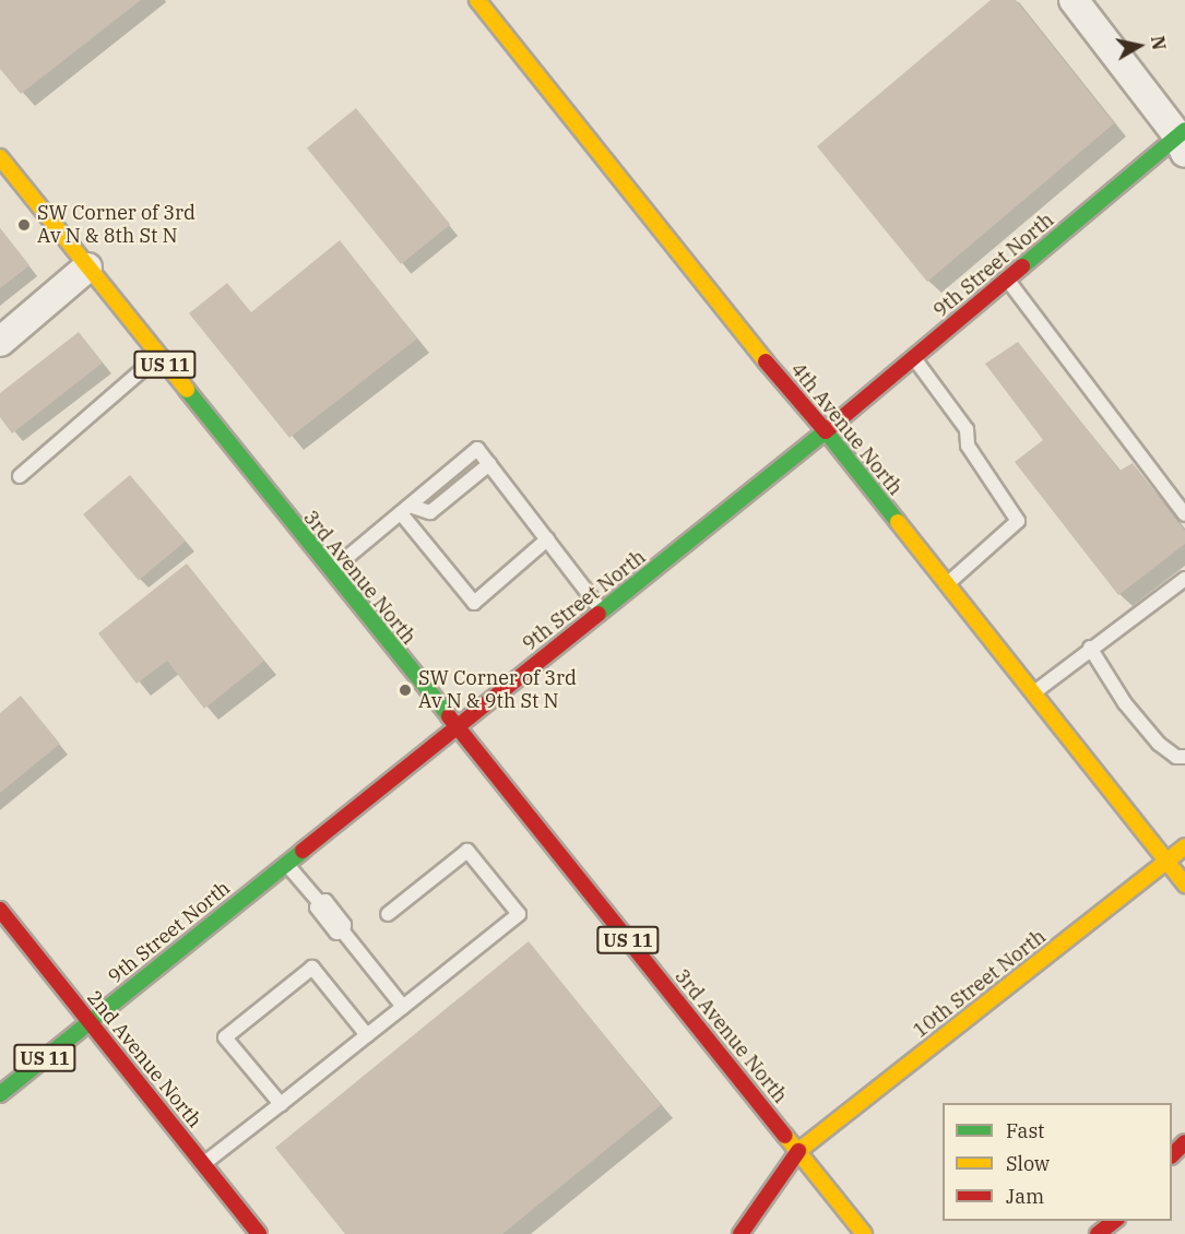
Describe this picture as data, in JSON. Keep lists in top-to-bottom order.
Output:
{
  "streets": {
    "main road": [
      "9th Street North",
      "US 11",
      "4th Avenue North",
      "3rd Avenue North",
      "10th Street North",
      "2nd Avenue North"
    ]
  },
  "crossings": [
    ["9th Street North", "4th Avenue North"],
    ["9th Street North", "3rd Avenue North"],
    ["9th Street North", "2nd Avenue North"],
    ["4th Avenue North", "10th Street North"],
    ["3rd Avenue North", "10th Street North"]
  ],
  "places": ["SW Corner of 3rd Av N & 8th St N", "SW Corner of 3rd Av N & 9th St N"],
  "legend": ["Fast", "Slow", "Jam"],
  "north": "right"
}
